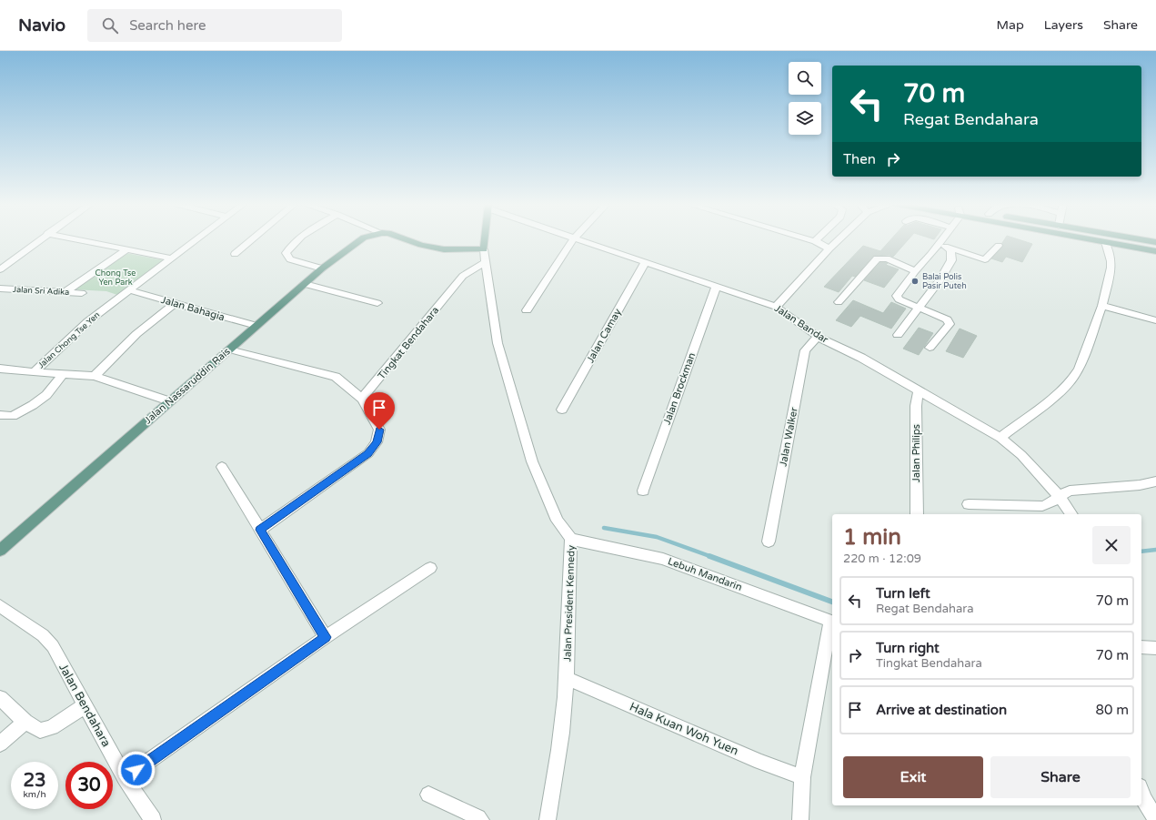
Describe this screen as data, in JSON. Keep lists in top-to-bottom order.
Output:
{
  "streets": {
    "main road": ["Jalan Nassaruddin Rais"],
    "street": [
      "Jalan Sri Adika",
      "Jalan Bahagia",
      "Jalan Bandar",
      "Jalan Camay",
      "Jalan Chong Tse Yen",
      "Tingkat Bendahara",
      "Jalan Brockman",
      "Jalan Walker",
      "Jalan Philips",
      "Lebuh Mandarin",
      "Jalan President Kennedy",
      "Jalan Bendahara",
      "Hala Kuan Woh Yuen"
    ]
  },
  "crossings": [
    ["Jalan Bahagia", "Jalan Chong Tse Yen"],
    ["Jalan Bahagia", "Jalan Nassaruddin Rais"],
    ["Jalan Bandar", "Jalan Camay"],
    ["Jalan Bandar", "Jalan Brockman"],
    ["Jalan Bandar", "Jalan Walker"],
    ["Jalan Bandar", "Jalan Philips"],
    ["Tingkat Bendahara", "Jalan President Kennedy"],
    ["Lebuh Mandarin", "Jalan President Kennedy"],
    ["Jalan President Kennedy", "Hala Kuan Woh Yuen"]
  ],
  "parks": ["Chong Tse Yen Park"],
  "places": ["Balai Polis Pasir Puteh"],
  "page": {
    "header": "Navio",
    "search": "Search here",
    "nav": ["Map", "Layers", "Share"],
    "turn": ["70 m", "Regat Bendahara"],
    "then": "Then",
    "heading": ["1 min", "220 m · 12:09"],
    "list": [
      {
        "name": "Turn left",
        "note": "Regat Bendahara",
        "value": "70 m"
      },
      {
        "name": "Turn right",
        "note": "Tingkat Bendahara",
        "value": "70 m"
      },
      {
        "name": "Arrive at destination",
        "value": "80 m"
      }
    ],
    "buttons": ["Exit", "Share"],
    "speed": "23 km/h",
    "limit": "30"
  }
}
